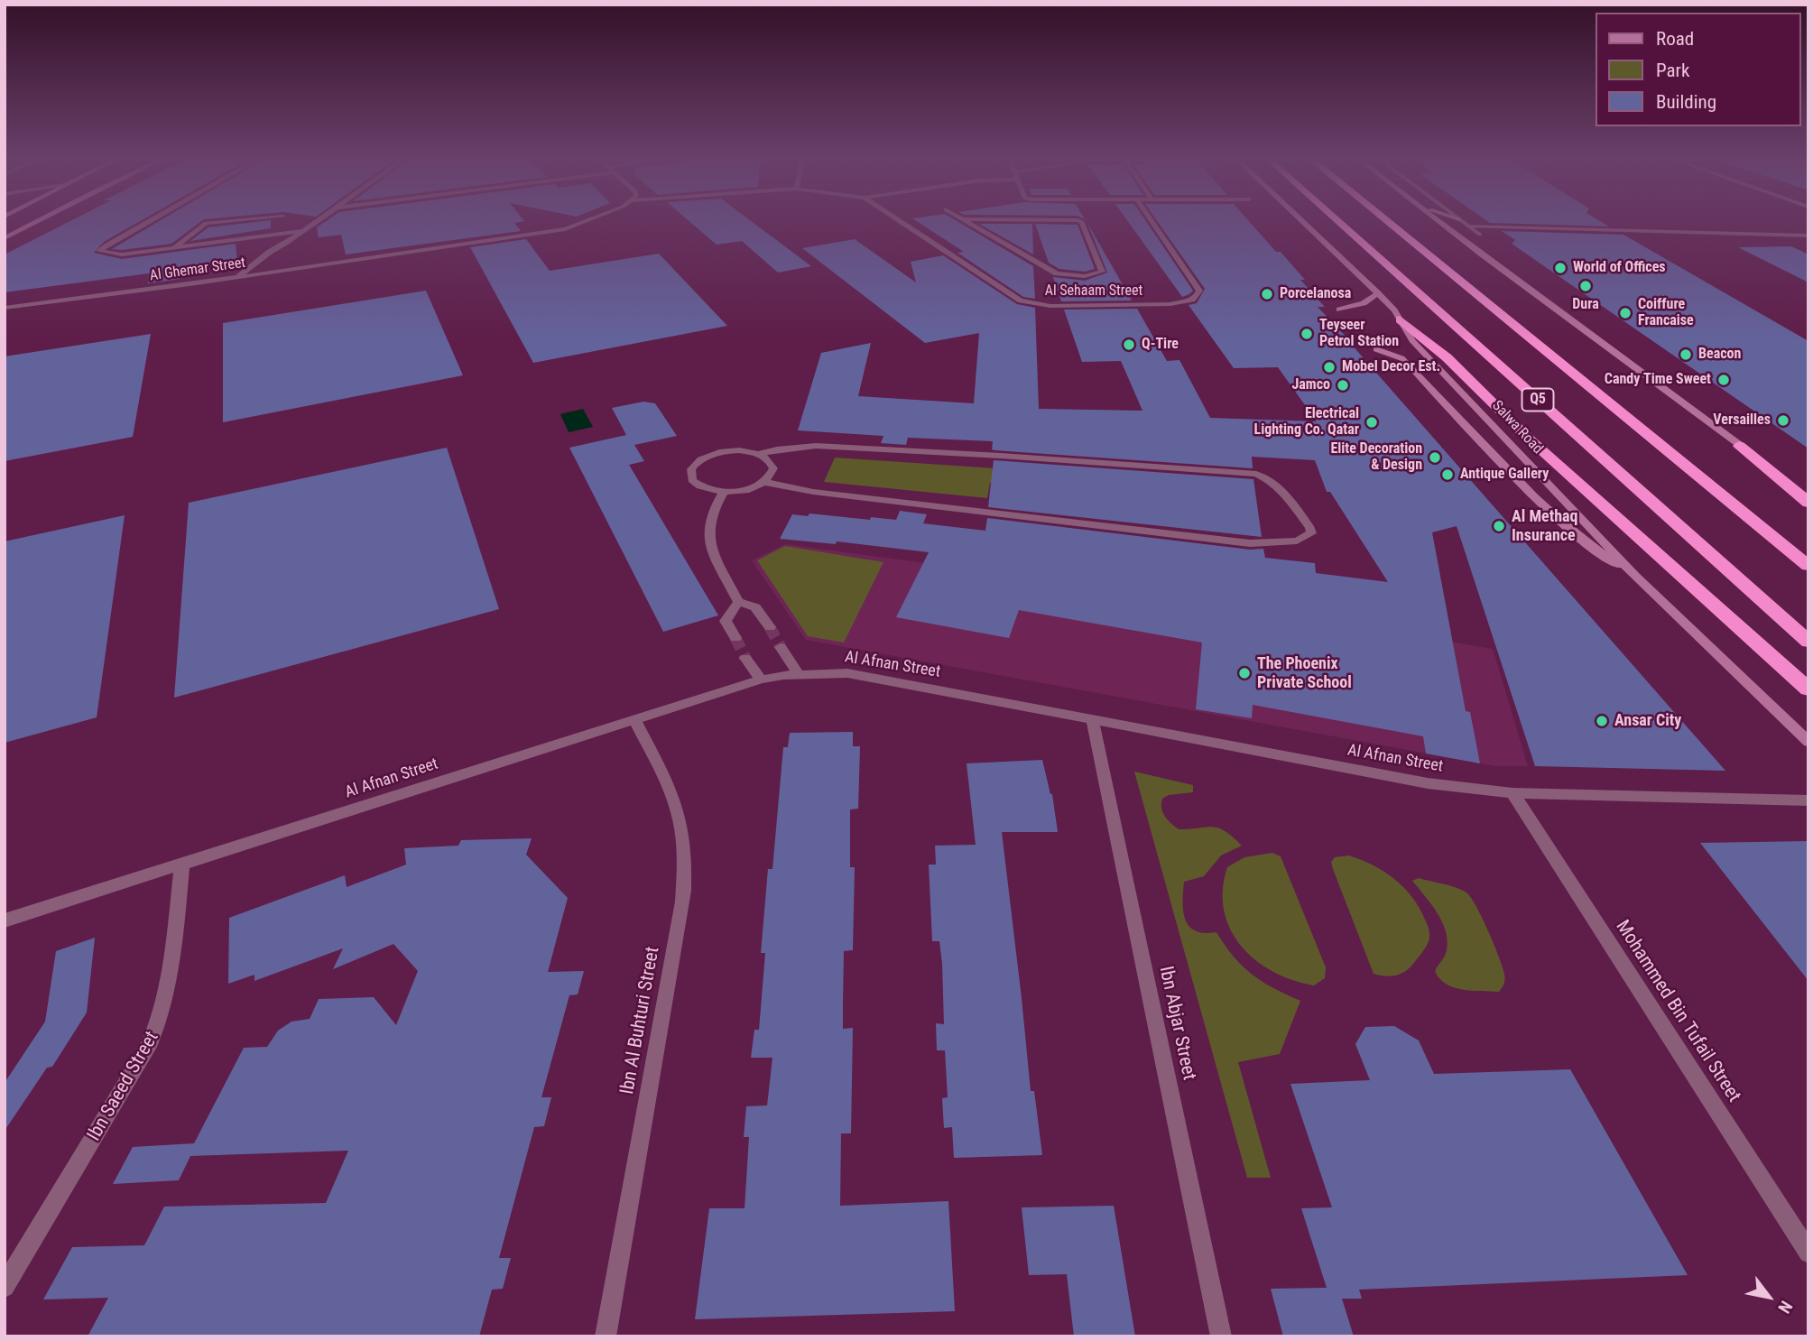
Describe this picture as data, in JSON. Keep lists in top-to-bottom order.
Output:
{
  "streets": {
    "highway": ["Q5", "Salwa Road"],
    "street": [
      "Al Ghemar Street",
      "Al Sehaam Street",
      "Al Afnan Street",
      "Mohammed Bin Tufail Street",
      "Ibn Al Buhturi Street",
      "Ibn Abjar Street",
      "Ibn Saeed Street"
    ]
  },
  "crossings": [
    ["Al Afnan Street", "Mohammed Bin Tufail Street"],
    ["Al Afnan Street", "Ibn Al Buhturi Street"],
    ["Al Afnan Street", "Ibn Abjar Street"],
    ["Al Afnan Street", "Ibn Saeed Street"]
  ],
  "places": [
    "World of Offices",
    "Dura",
    "Porcelanosa",
    "Coiffure Francaise",
    "Teyseer Petrol Station",
    "Q-Tire",
    "Beacon",
    "Mobel Decor Est.",
    "Candy Time Sweet",
    "Jamco",
    "Versailles",
    "Electrical Lighting Co. Qatar",
    "Elite Decoration & Design",
    "Antique Gallery",
    "Al Methaq Insurance",
    "The Phoenix Private School",
    "Ansar City"
  ],
  "legend": ["Road", "Park", "Building"],
  "north": "bottom right"
}
